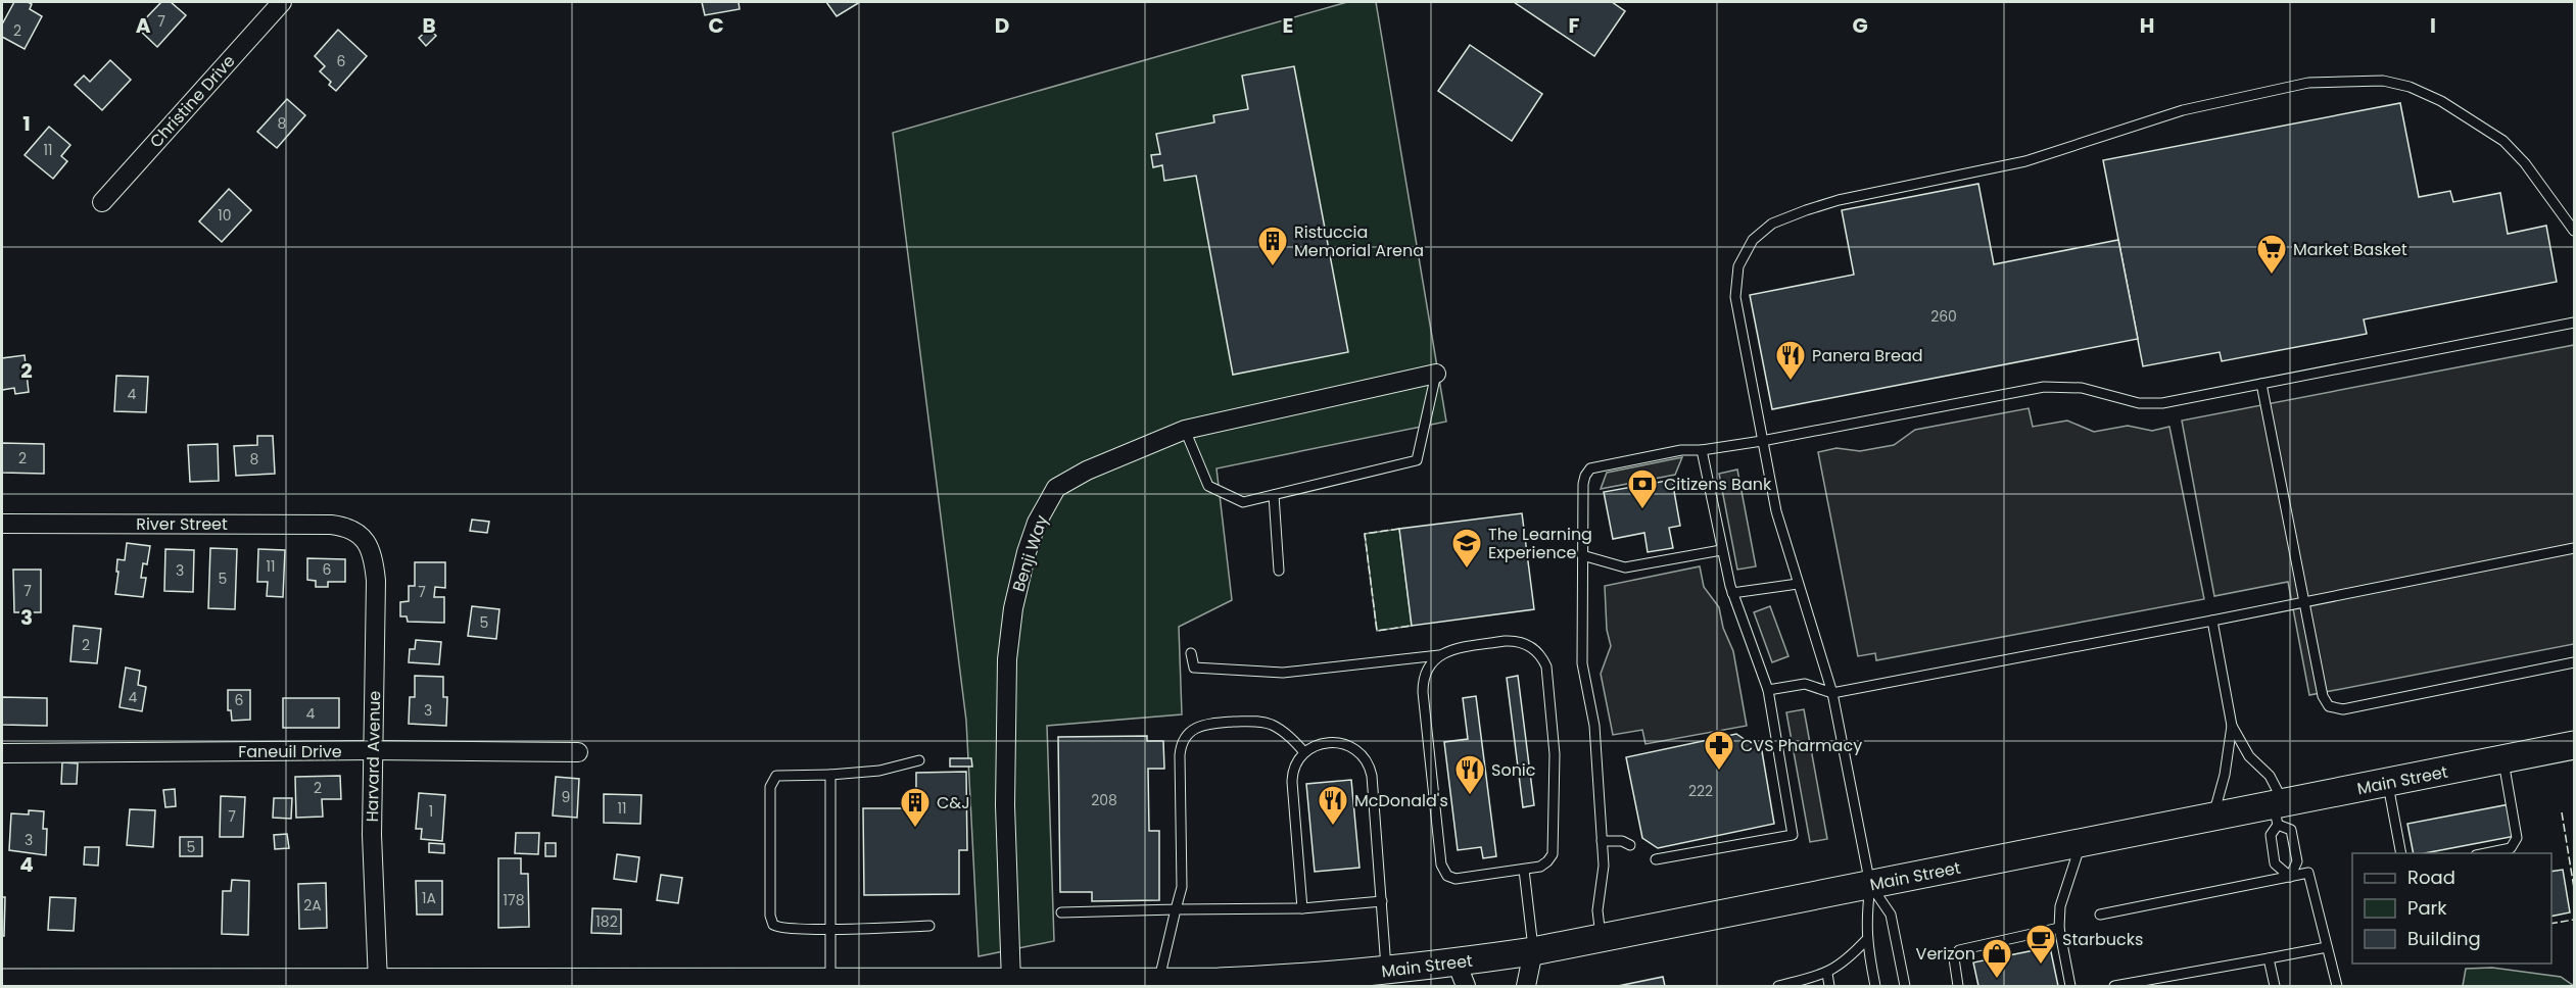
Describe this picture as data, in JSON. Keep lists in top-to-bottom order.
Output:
{
  "streets": {
    "main road": ["Main Street"],
    "street": [
      "Christine Drive",
      "River Street",
      "Benji Way",
      "Faneuil Drive",
      "Harvard Avenue"
    ]
  },
  "crossings": [
    ["River Street", "Harvard Avenue"],
    ["Benji Way", "Main Street"],
    ["Faneuil Drive", "Harvard Avenue"],
    ["Harvard Avenue", "Main Street"]
  ],
  "places": {
    "building": ["Ristuccia Memorial Arena", "C&J"],
    "supermarket": ["Market Basket"],
    "restaurant": ["Panera Bread", "Sonic", "McDonald's"],
    "bank": ["Citizens Bank"],
    "school or university": ["The Learning Experience"],
    "pharmacy": ["CVS Pharmacy"],
    "cafe": ["Starbucks"],
    "shop": ["Verizon"]
  },
  "house_numbers": [
    "7",
    "2",
    "6",
    "8",
    "11",
    "10",
    "260",
    "4",
    "2",
    "8",
    "11",
    "6",
    "3",
    "5",
    "7",
    "7",
    "5",
    "2",
    "4",
    "6",
    "3",
    "4",
    "2",
    "222",
    "9",
    "208",
    "11",
    "1",
    "7",
    "3",
    "5",
    "1A",
    "178",
    "2A",
    "182"
  ],
  "legend": ["Road", "Park", "Building"],
  "grid": {
    "columns": [
      "A",
      "B",
      "C",
      "D",
      "E",
      "F",
      "G",
      "H",
      "I"
    ],
    "rows": [
      "1",
      "2",
      "3",
      "4"
    ]
  }
}
